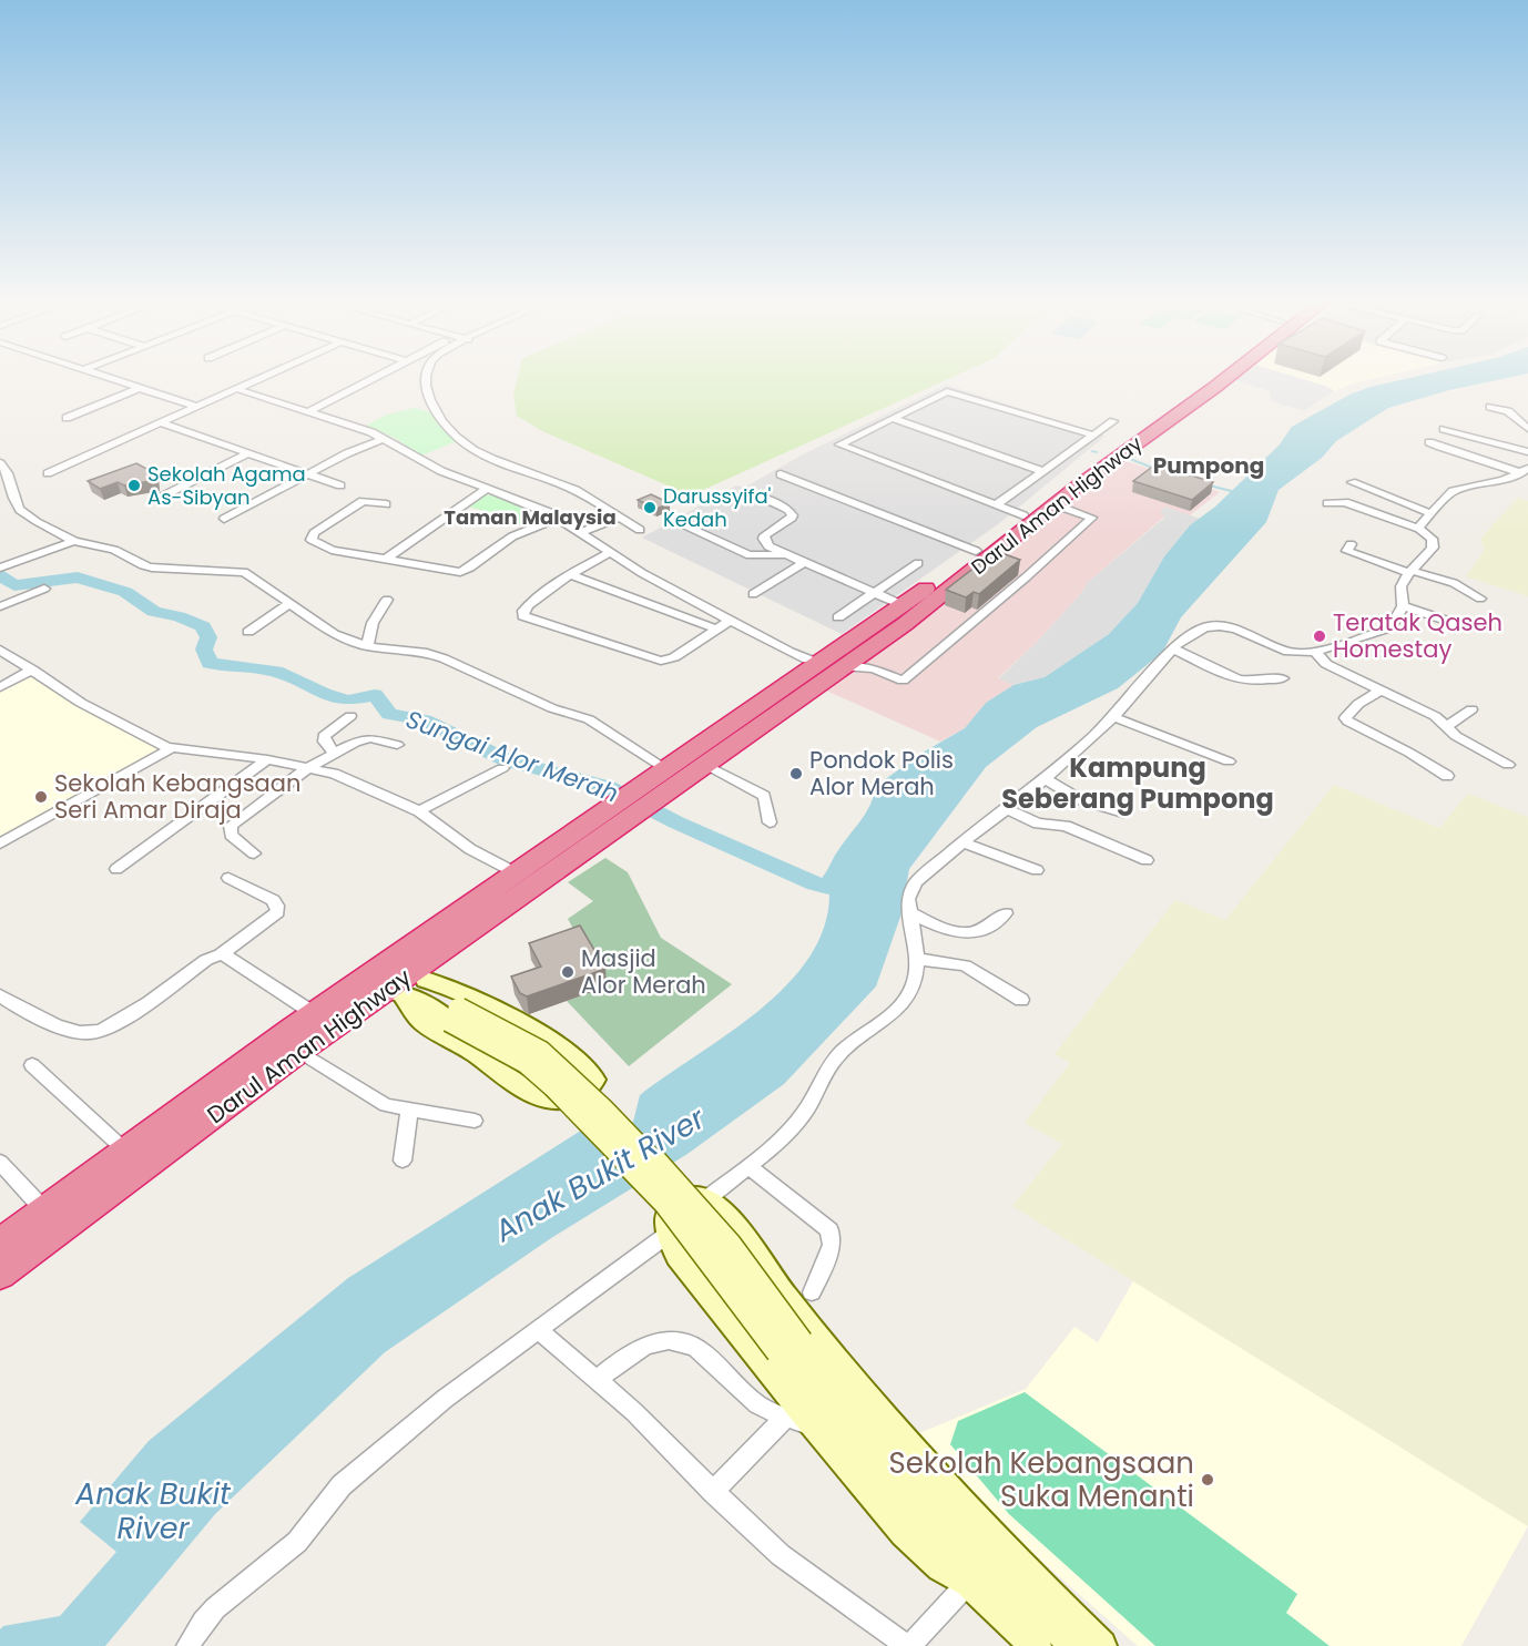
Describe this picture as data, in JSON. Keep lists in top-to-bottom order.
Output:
{
  "streets": {
    "highway": ["Darul Aman Highway"]
  },
  "districts": ["Pumpong", "Taman Malaysia", "Kampung Seberang Pumpong"],
  "water": ["Sungai Alor Merah", "Anak Bukit River"],
  "places": [
    "Sekolah Agama As-Sibyan",
    "Darussyifa' Kedah",
    "Teratak Qaseh Homestay",
    "Pondok Polis Alor Merah",
    "Sekolah Kebangsaan Seri Amar Diraja",
    "Masjid Alor Merah",
    "Sekolah Kebangsaan Suka Menanti"
  ]
}
